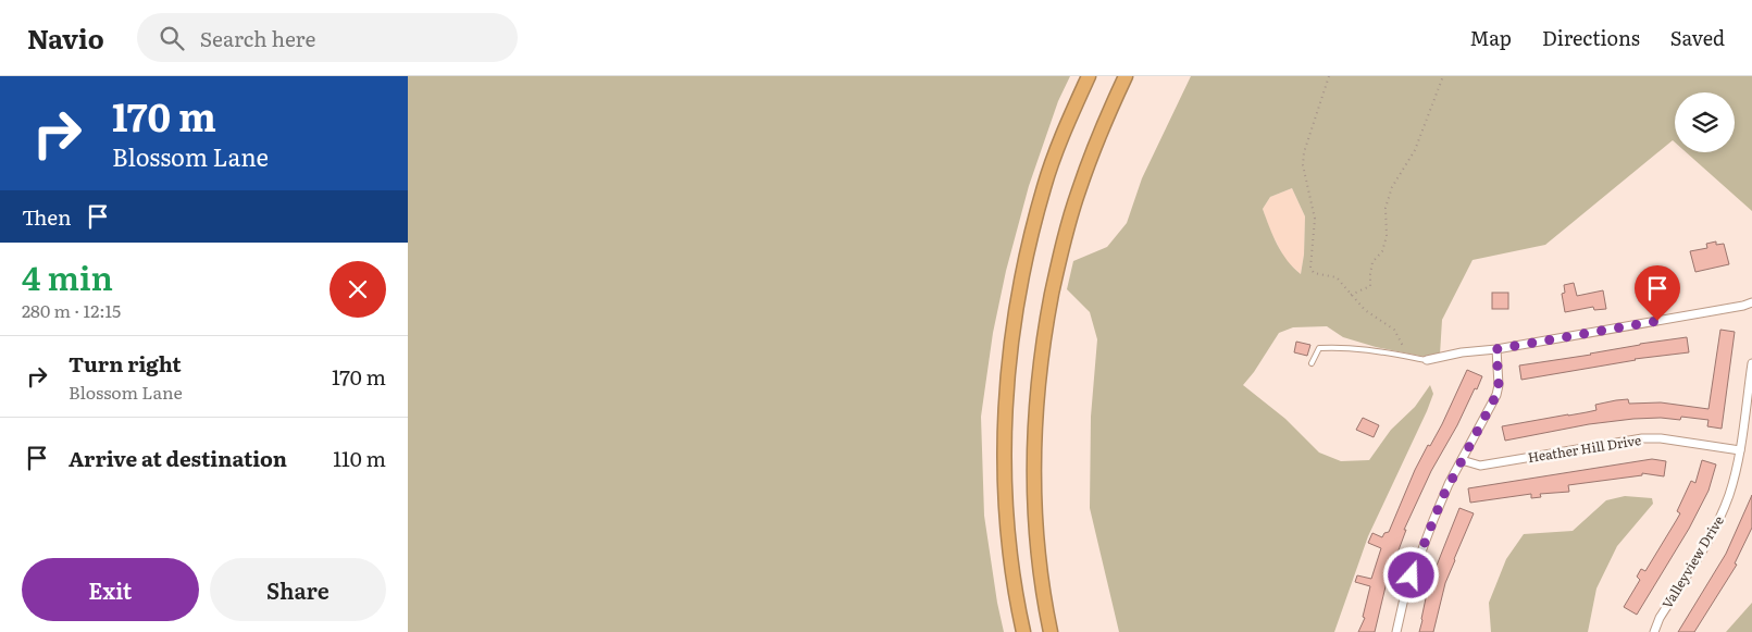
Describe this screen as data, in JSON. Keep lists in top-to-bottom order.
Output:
{
  "streets": {
    "street": ["Heather Hill Drive", "Valleyview Drive"]
  },
  "crossings": [
    ["Heather Hill Drive", "Valleyview Drive"]
  ],
  "page": {
    "header": "Navio",
    "search": "Search here",
    "nav": ["Map", "Directions", "Saved"],
    "turn": ["170 m", "Blossom Lane"],
    "then": "Then",
    "heading": ["4 min", "280 m · 12:15"],
    "list": [
      {
        "name": "Turn right",
        "note": "Blossom Lane",
        "value": "170 m"
      },
      {
        "name": "Arrive at destination",
        "value": "110 m"
      }
    ],
    "buttons": ["Exit", "Share"]
  }
}
